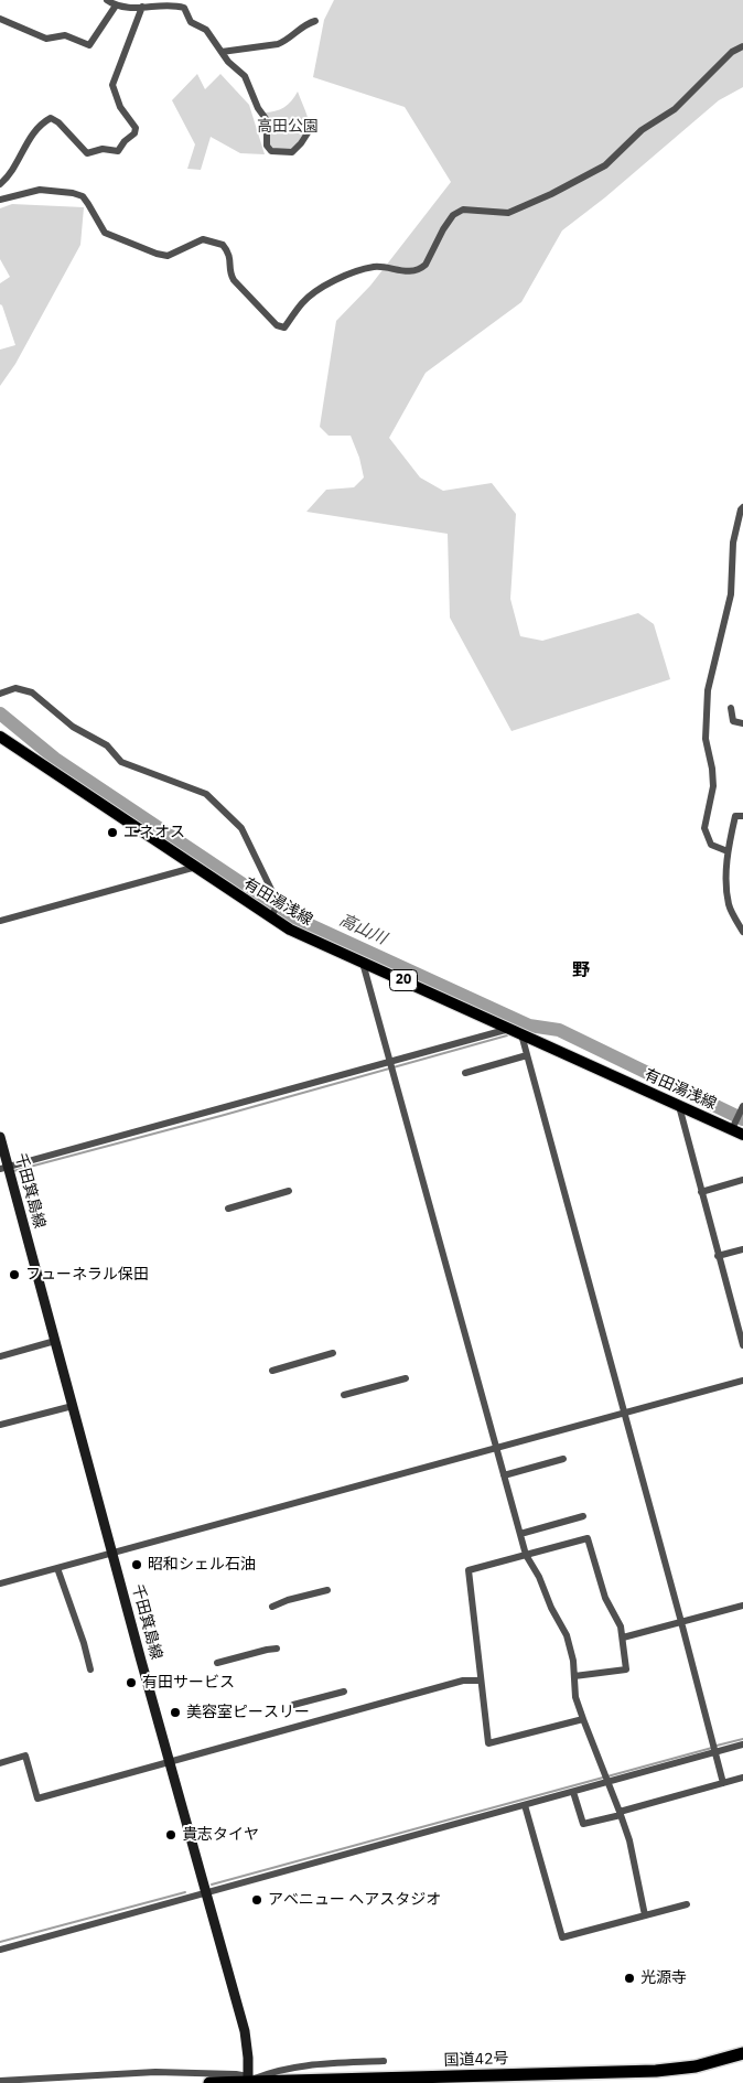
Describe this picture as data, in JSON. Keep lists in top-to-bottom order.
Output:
{
  "streets": {
    "highway": ["国道42号"],
    "main road": ["有田湯浅線", "20", "千田箕島線"]
  },
  "crossings": [
    ["千田箕島線", "国道42号"]
  ],
  "districts": ["野"],
  "water": ["高山川"],
  "parks": ["高田公園"],
  "places": [
    "エネオス",
    "フューネラル保田",
    "昭和シェル石油",
    "有田サービス",
    "美容室ピースリー",
    "貴志タイヤ",
    "アベニュー ヘアスタジオ",
    "光源寺"
  ]
}
